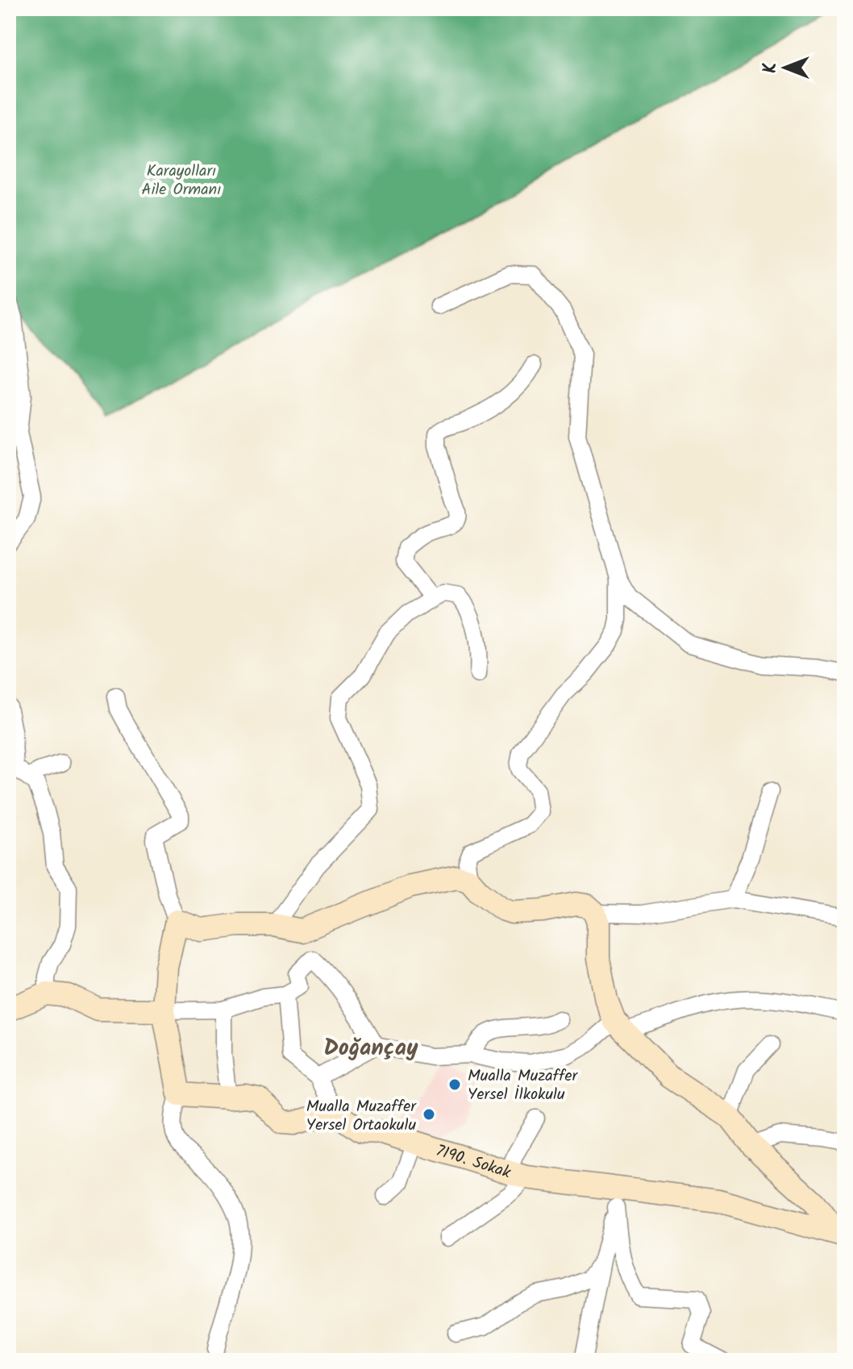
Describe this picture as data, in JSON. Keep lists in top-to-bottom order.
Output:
{
  "streets": {
    "street": ["7190. Sokak"]
  },
  "districts": ["Doğançay"],
  "parks": ["Karayolları Aile Ormanı"],
  "places": ["Mualla Muzaffer Yersel İlkokulu", "Mualla Muzaffer Yersel Ortaokulu"],
  "north": "left"
}
